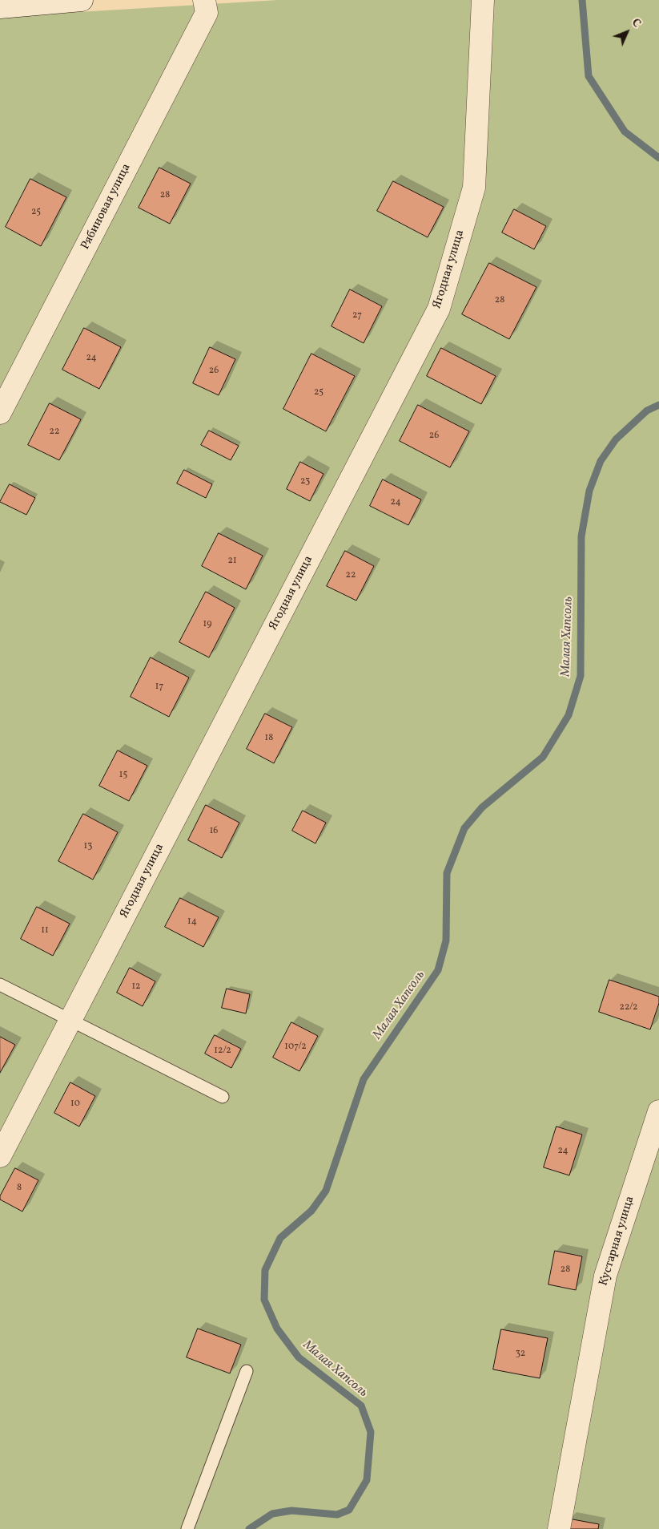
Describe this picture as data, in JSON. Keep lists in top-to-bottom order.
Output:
{
  "streets": {
    "street": ["Рябиновая улица", "Ягодная улица", "Кустарная улица"]
  },
  "water": ["Малая Хапсоль"],
  "house_numbers": [
    "28",
    "25",
    "28",
    "27",
    "24",
    "26",
    "25",
    "22",
    "26",
    "23",
    "24",
    "21",
    "22",
    "19",
    "17",
    "18",
    "15",
    "16",
    "13",
    "14",
    "11",
    "12",
    "22/2",
    "107/2",
    "12/2",
    "10",
    "24",
    "8",
    "28",
    "32"
  ],
  "north": "top right"
}
